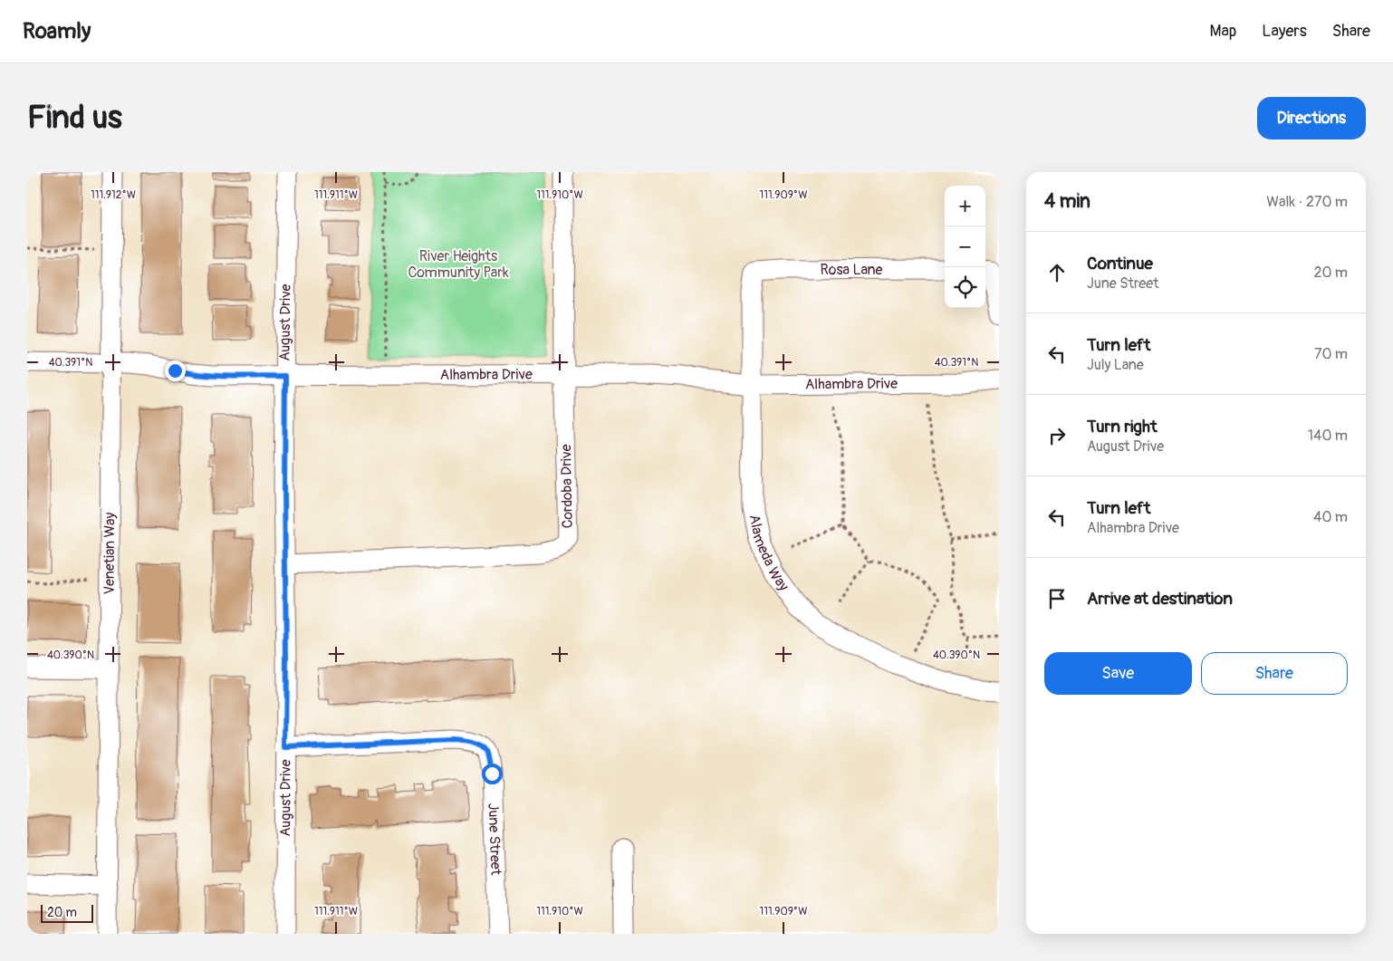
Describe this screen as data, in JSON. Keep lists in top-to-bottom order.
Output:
{
  "streets": {
    "street": [
      "Rosa Lane",
      "August Drive",
      "Alhambra Drive",
      "Cordoba Drive",
      "Alameda Way",
      "Venetian Way",
      "June Street"
    ]
  },
  "crossings": [
    ["Rosa Lane", "Alameda Way"],
    ["August Drive", "Alhambra Drive"],
    ["August Drive", "Cordoba Drive"],
    ["August Drive", "June Street"],
    ["Alhambra Drive", "Cordoba Drive"],
    ["Alhambra Drive", "Alameda Way"],
    ["Alhambra Drive", "Venetian Way"]
  ],
  "parks": ["River Heights Community Park"],
  "scale_bar": "20 m",
  "page": {
    "header": "Roamly",
    "nav": ["Map", "Layers", "Share"],
    "buttons": [
      "Directions",
      ["Save", "Share"]
    ],
    "title": "Find us",
    "heading": ["4 min", "Walk · 270 m"],
    "map_buttons": ["+", "−"],
    "list": [
      ["Continue", "June Street", "20 m"],
      ["Turn left", "July Lane", "70 m"],
      ["Turn right", "August Drive", "140 m"],
      ["Turn left", "Alhambra Drive", "40 m"],
      "Arrive at destination"
    ],
    "scale": "20 m"
  },
  "coordinates": [
    "111.912°W",
    "111.911°W",
    "111.910°W",
    "111.909°W",
    "40.391°N",
    "40.390°N"
  ]
}
